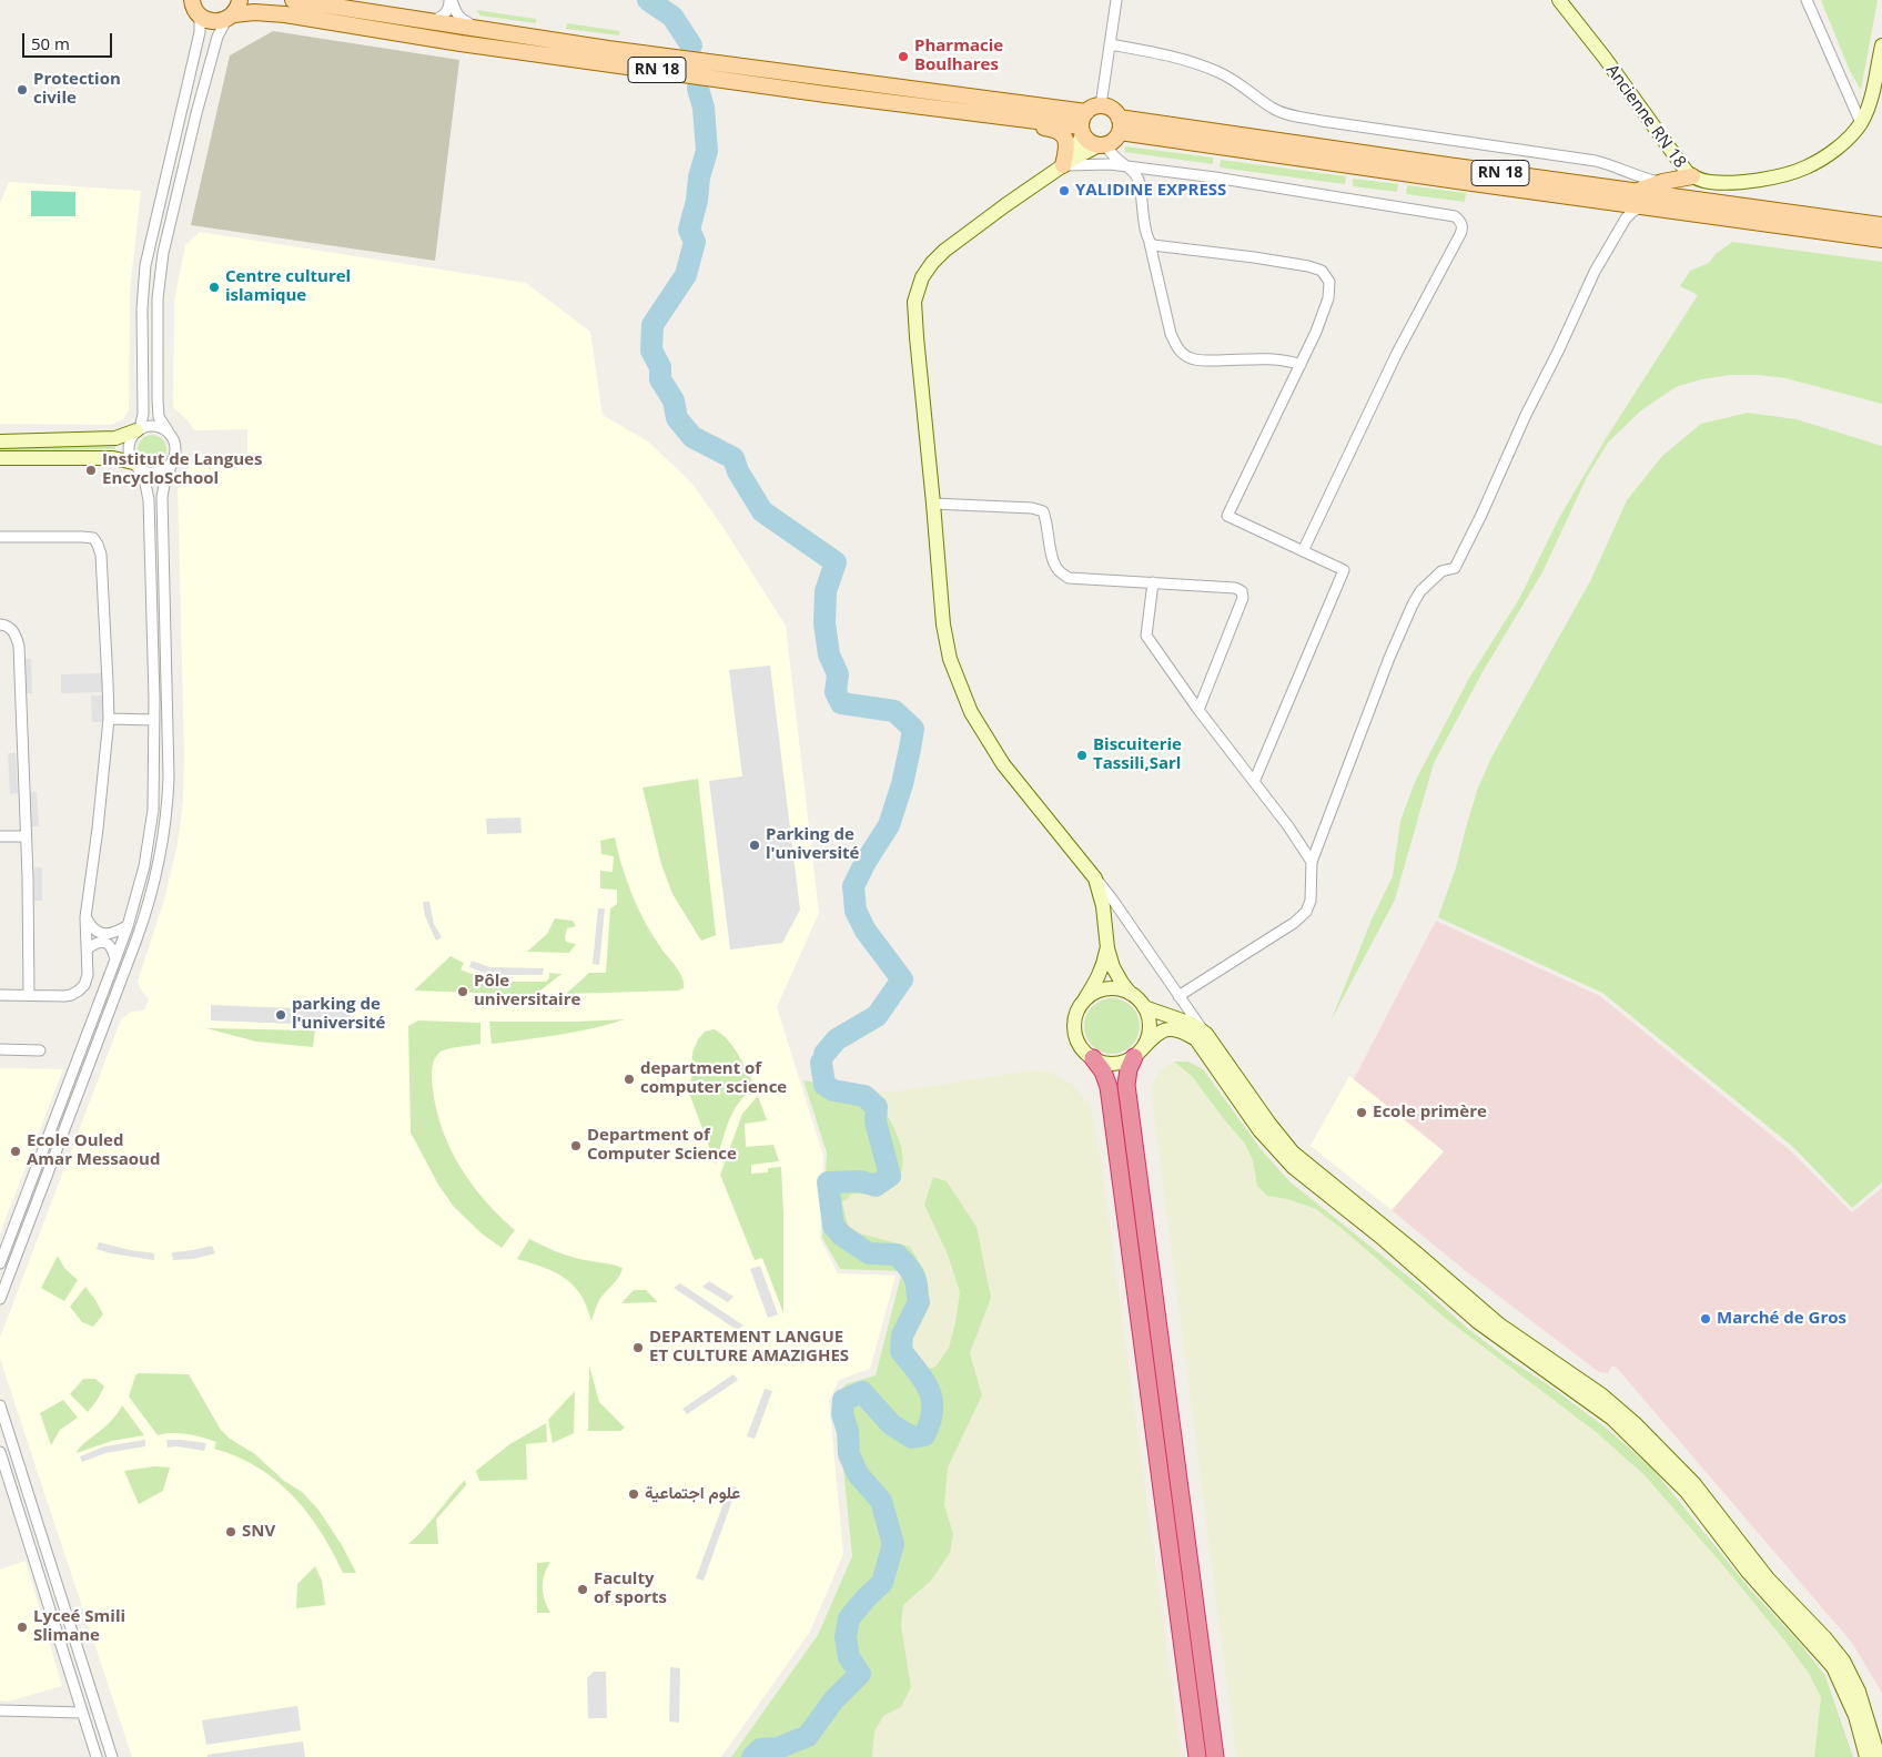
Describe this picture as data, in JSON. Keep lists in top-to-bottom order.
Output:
{
  "streets": {
    "main road": ["RN 18", "Ancienne RN 18"]
  },
  "places": [
    "Pharmacie Boulhares",
    "Protection civile",
    "YALIDINE EXPRESS",
    "Centre culturel islamique",
    "Institut de Langues EncycloSchool",
    "Biscuiterie Tassili,Sarl",
    "Parking de l'université",
    "Pôle universitaire",
    "parking de l'université",
    "department of computer science",
    "Ecole primère",
    "Department of Computer Science",
    "Ecole Ouled Amar Messaoud",
    "Marché de Gros",
    "DEPARTEMENT LANGUE ET CULTURE AMAZIGHES",
    "علوم اجتماعية",
    "SNV",
    "Faculty of sports",
    "Lyceé Smili Slimane"
  ],
  "scale_bar": "50 m"
}
